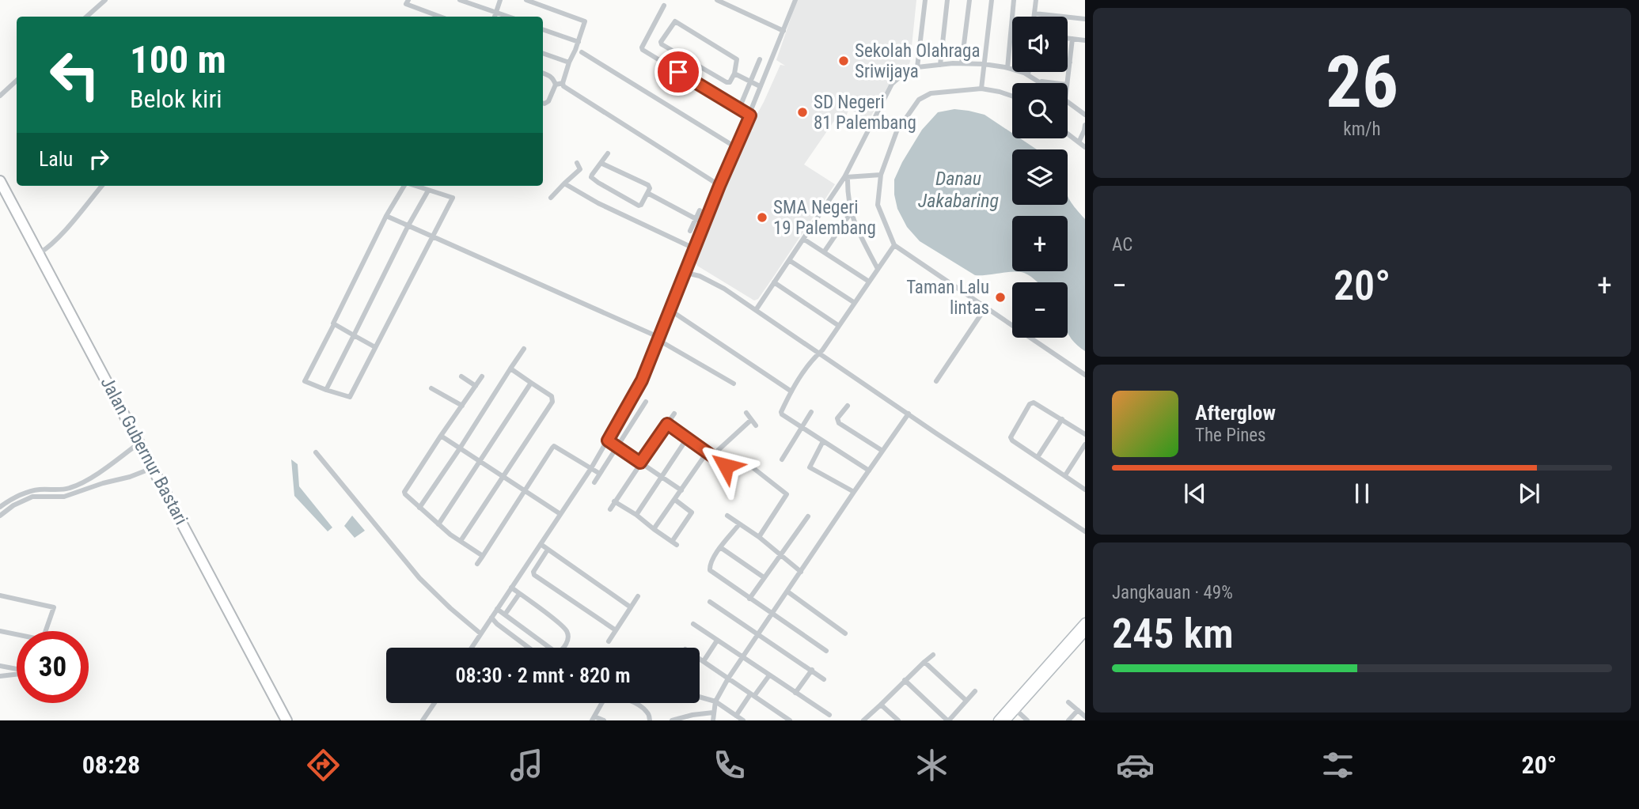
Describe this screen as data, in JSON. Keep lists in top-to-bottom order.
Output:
{
  "streets": {
    "highway": ["Jalan Gubernur Bastari"]
  },
  "water": ["Danau Jakabaring"],
  "places": [
    "Sekolah Olahraga Sriwijaya",
    "SD Negeri 81 Palembang",
    "SMA Negeri 19 Palembang",
    "Taman Lalu lintas"
  ],
  "page": {
    "tile": [
      ["26", "km/h"],
      "AC",
      ["Jangkauan · 49%", "245 km"]
    ],
    "map_buttons": ["+", "−"],
    "turn": ["100 m", "Belok kiri"],
    "then": "Lalu",
    "heat": ["−", "20°", "+"],
    "song": ["Afterglow", "The Pines"],
    "limit": "30",
    "trip": "08:30 · 2 mnt · 820 m",
    "tabs": ["08:28", "20°"]
  }
}
